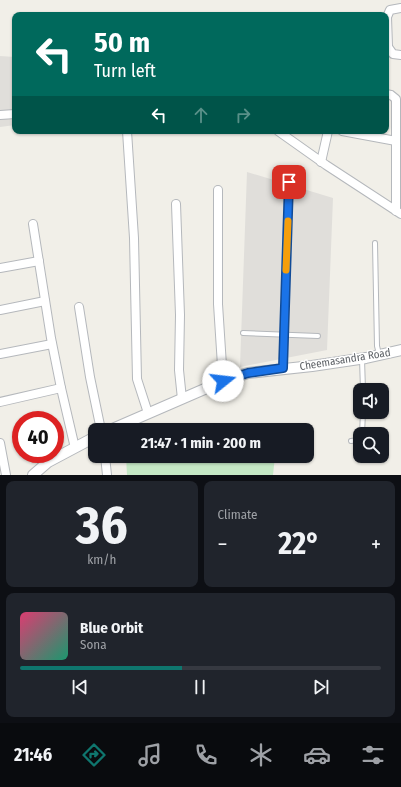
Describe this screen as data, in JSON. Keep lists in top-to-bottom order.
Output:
{
  "streets": {
    "street": ["Cheemasandra Road"]
  },
  "page": {
    "turn": ["50 m", "Turn left"],
    "limit": "40",
    "trip": "21:47 · 1 min · 200 m",
    "tile": [
      ["36", "km/h"],
      "Climate"
    ],
    "heat": ["−", "22°", "+"],
    "song": ["Blue Orbit", "Sona"],
    "tabs": "21:46"
  }
}
